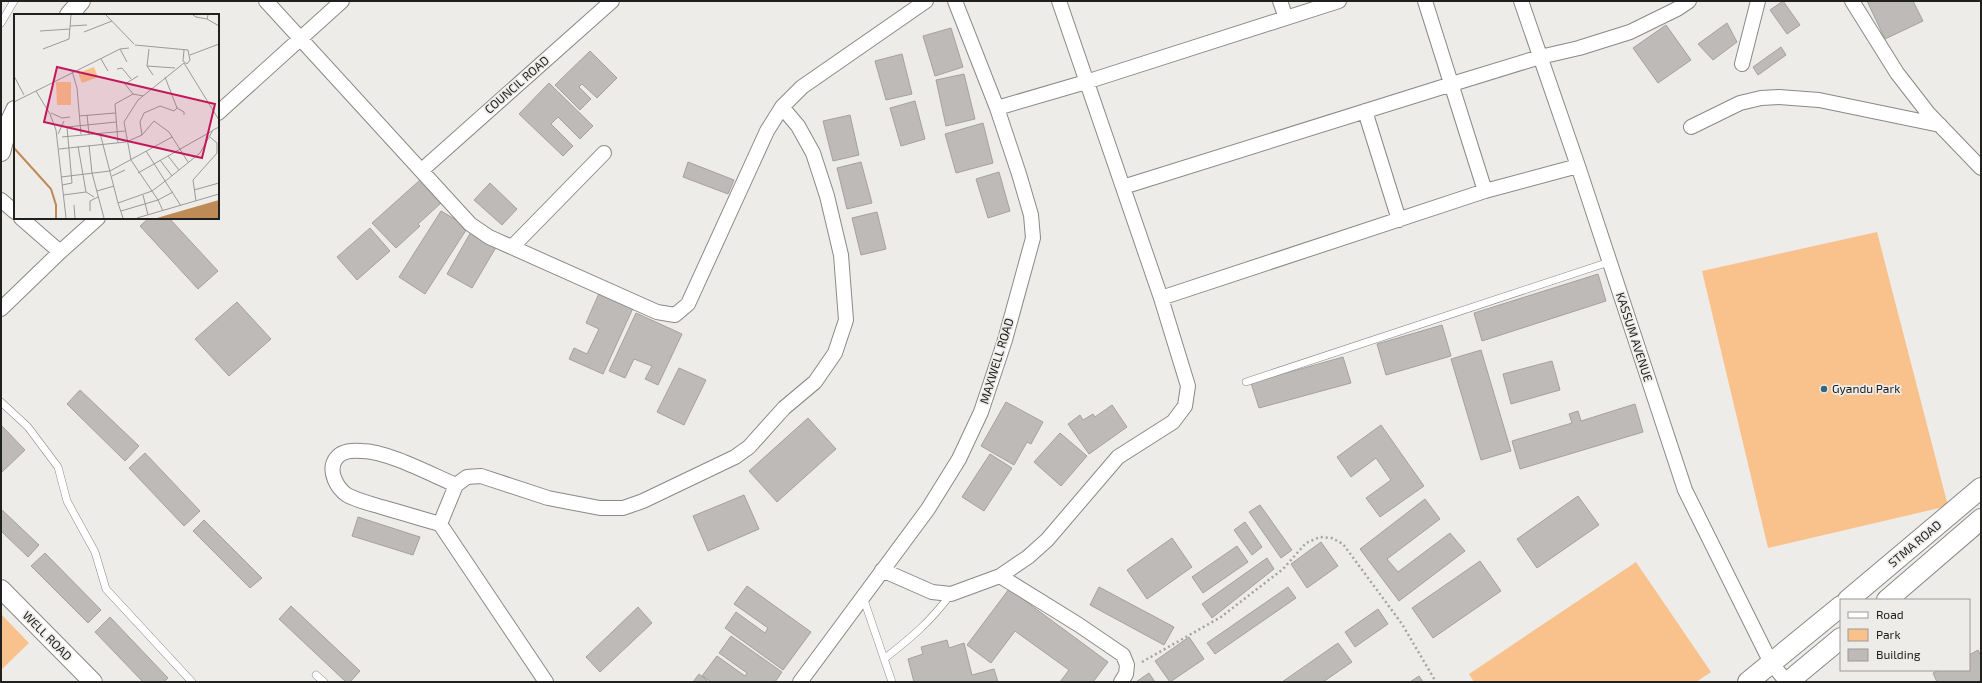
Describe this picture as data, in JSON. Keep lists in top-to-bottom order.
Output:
{
  "streets": {
    "main road": ["STMA ROAD"],
    "street": [
      "COUNCIL ROAD",
      "KASSUM AVENUE",
      "MAXWELL ROAD",
      "WELL ROAD"
    ]
  },
  "places": ["Gyandu Park"],
  "legend": ["Road", "Park", "Building"]
}
